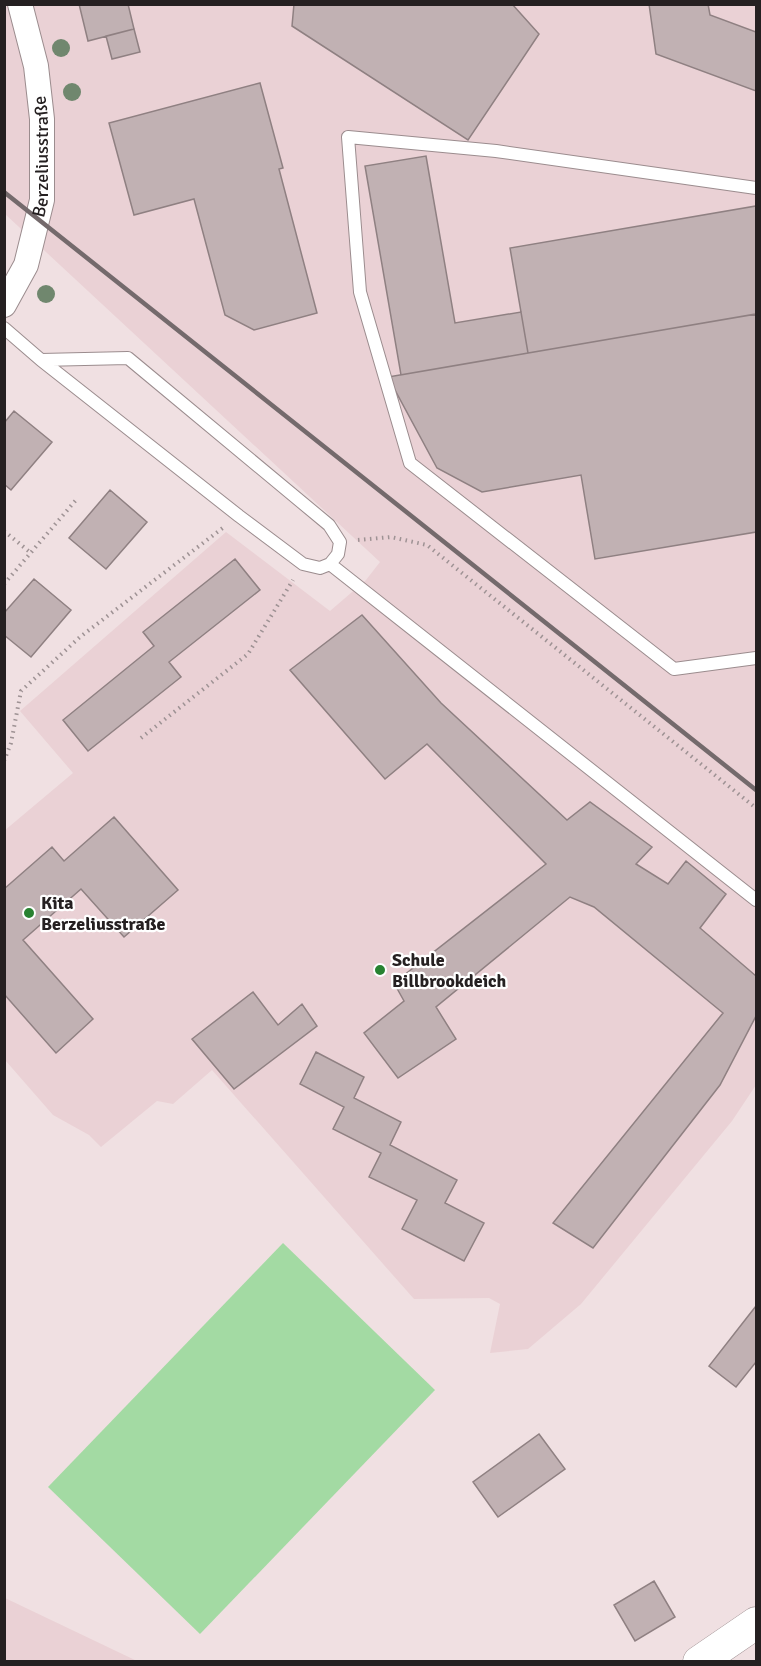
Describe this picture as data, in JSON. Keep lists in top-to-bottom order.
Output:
{
  "streets": {
    "street": ["Berzeliusstraße"]
  },
  "places": ["Kita Berzeliusstraße", "Schule Billbrookdeich"]
}
